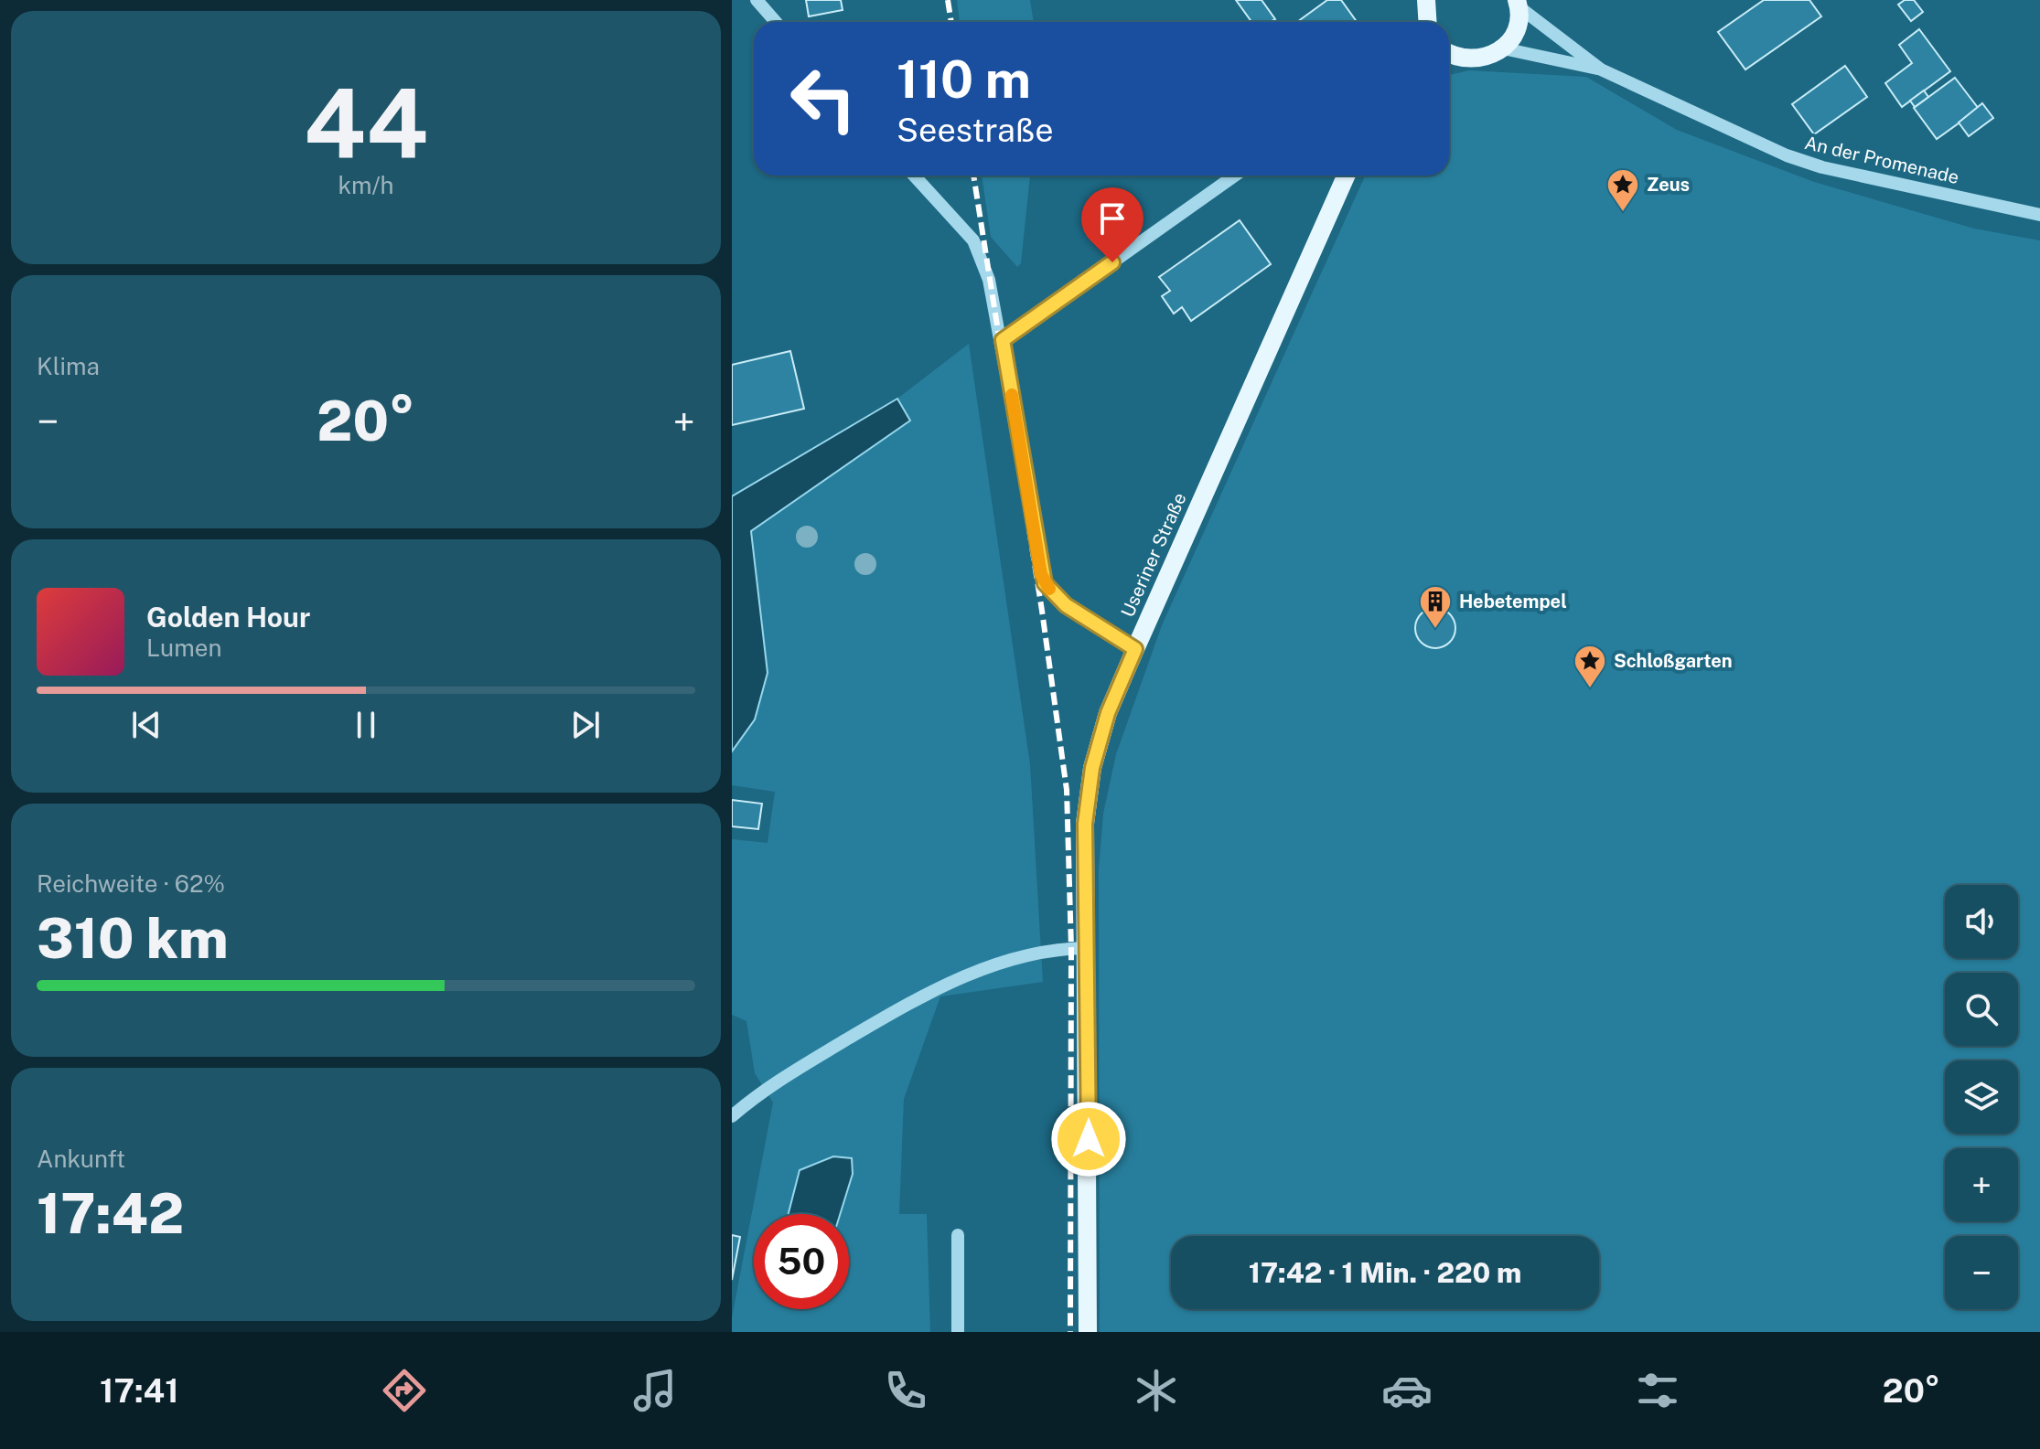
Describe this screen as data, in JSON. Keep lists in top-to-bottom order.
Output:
{
  "streets": {
    "main road": ["Useriner Straße"],
    "street": ["An der Promenade"]
  },
  "places": {
    "place": ["Zeus", "Schloßgarten"],
    "building": ["Hebetempel"]
  },
  "page": {
    "tile": [
      ["44", "km/h"],
      "Klima",
      ["Reichweite · 62%", "310 km"],
      ["Ankunft", "17:42"]
    ],
    "turn": ["110 m", "Seestraße"],
    "heat": ["−", "20°", "+"],
    "song": ["Golden Hour", "Lumen"],
    "map_buttons": ["+", "−"],
    "limit": "50",
    "trip": "17:42 · 1 Min. · 220 m",
    "tabs": ["17:41", "20°"]
  }
}
